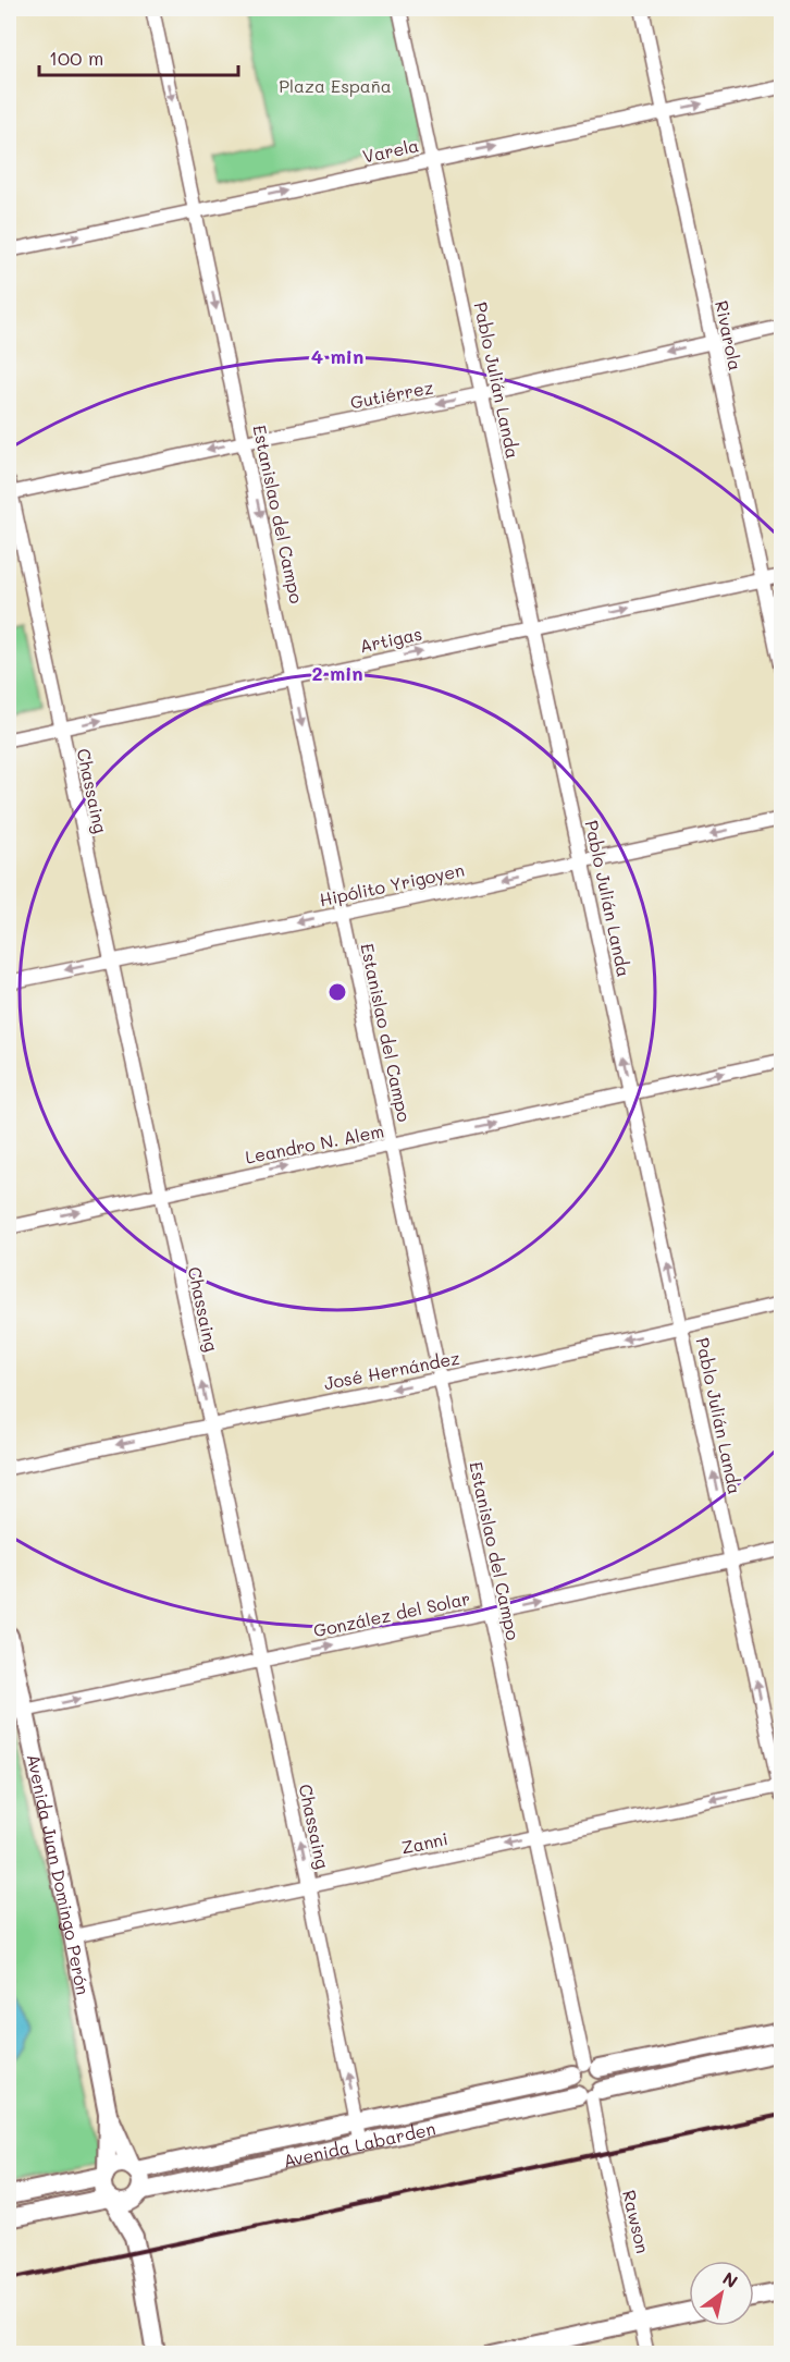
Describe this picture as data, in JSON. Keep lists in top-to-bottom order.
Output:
{
  "streets": {
    "main road": ["Avenida Juan Domingo Perón", "Avenida Labarden"],
    "street": [
      "Varela",
      "Rivarola",
      "Pablo Julián Landa",
      "Gutiérrez",
      "Estanislao del Campo",
      "Artigas",
      "Chassaing",
      "Hipólito Yrigoyen",
      "Leandro N. Alem",
      "José Hernández",
      "González del Solar",
      "Zanni",
      "Rawson"
    ]
  },
  "crossings": [
    ["Varela", "Rivarola"],
    ["Varela", "Pablo Julián Landa"],
    ["Varela", "Estanislao del Campo"],
    ["Rivarola", "Gutiérrez"],
    ["Rivarola", "Artigas"],
    ["Pablo Julián Landa", "Gutiérrez"],
    ["Pablo Julián Landa", "Artigas"],
    ["Pablo Julián Landa", "Hipólito Yrigoyen"],
    ["Pablo Julián Landa", "Leandro N. Alem"],
    ["Pablo Julián Landa", "José Hernández"],
    ["Pablo Julián Landa", "González del Solar"],
    ["Pablo Julián Landa", "Zanni"],
    ["Gutiérrez", "Estanislao del Campo"],
    ["Gutiérrez", "Chassaing"],
    ["Estanislao del Campo", "Artigas"],
    ["Estanislao del Campo", "Hipólito Yrigoyen"],
    ["Estanislao del Campo", "Leandro N. Alem"],
    ["Estanislao del Campo", "José Hernández"],
    ["Estanislao del Campo", "González del Solar"],
    ["Estanislao del Campo", "Zanni"],
    ["Estanislao del Campo", "Avenida Labarden"],
    ["Artigas", "Chassaing"],
    ["Chassaing", "Hipólito Yrigoyen"],
    ["Chassaing", "Leandro N. Alem"],
    ["Chassaing", "José Hernández"],
    ["Chassaing", "González del Solar"],
    ["Chassaing", "Zanni"],
    ["Chassaing", "Avenida Labarden"],
    ["González del Solar", "Avenida Juan Domingo Perón"],
    ["Zanni", "Avenida Juan Domingo Perón"],
    ["Avenida Juan Domingo Perón", "Avenida Labarden"],
    ["Avenida Labarden", "Rawson"]
  ],
  "one_way": [
    "Varela",
    "Pablo Julián Landa",
    "Gutiérrez",
    "Estanislao del Campo",
    "Artigas",
    "Chassaing",
    "Hipólito Yrigoyen",
    "Leandro N. Alem",
    "José Hernández",
    "González del Solar",
    "Zanni"
  ],
  "parks": ["Plaza España"],
  "scale_bar": "100 m",
  "north": "top right",
  "rings": ["4 min", "2 min"]
}
